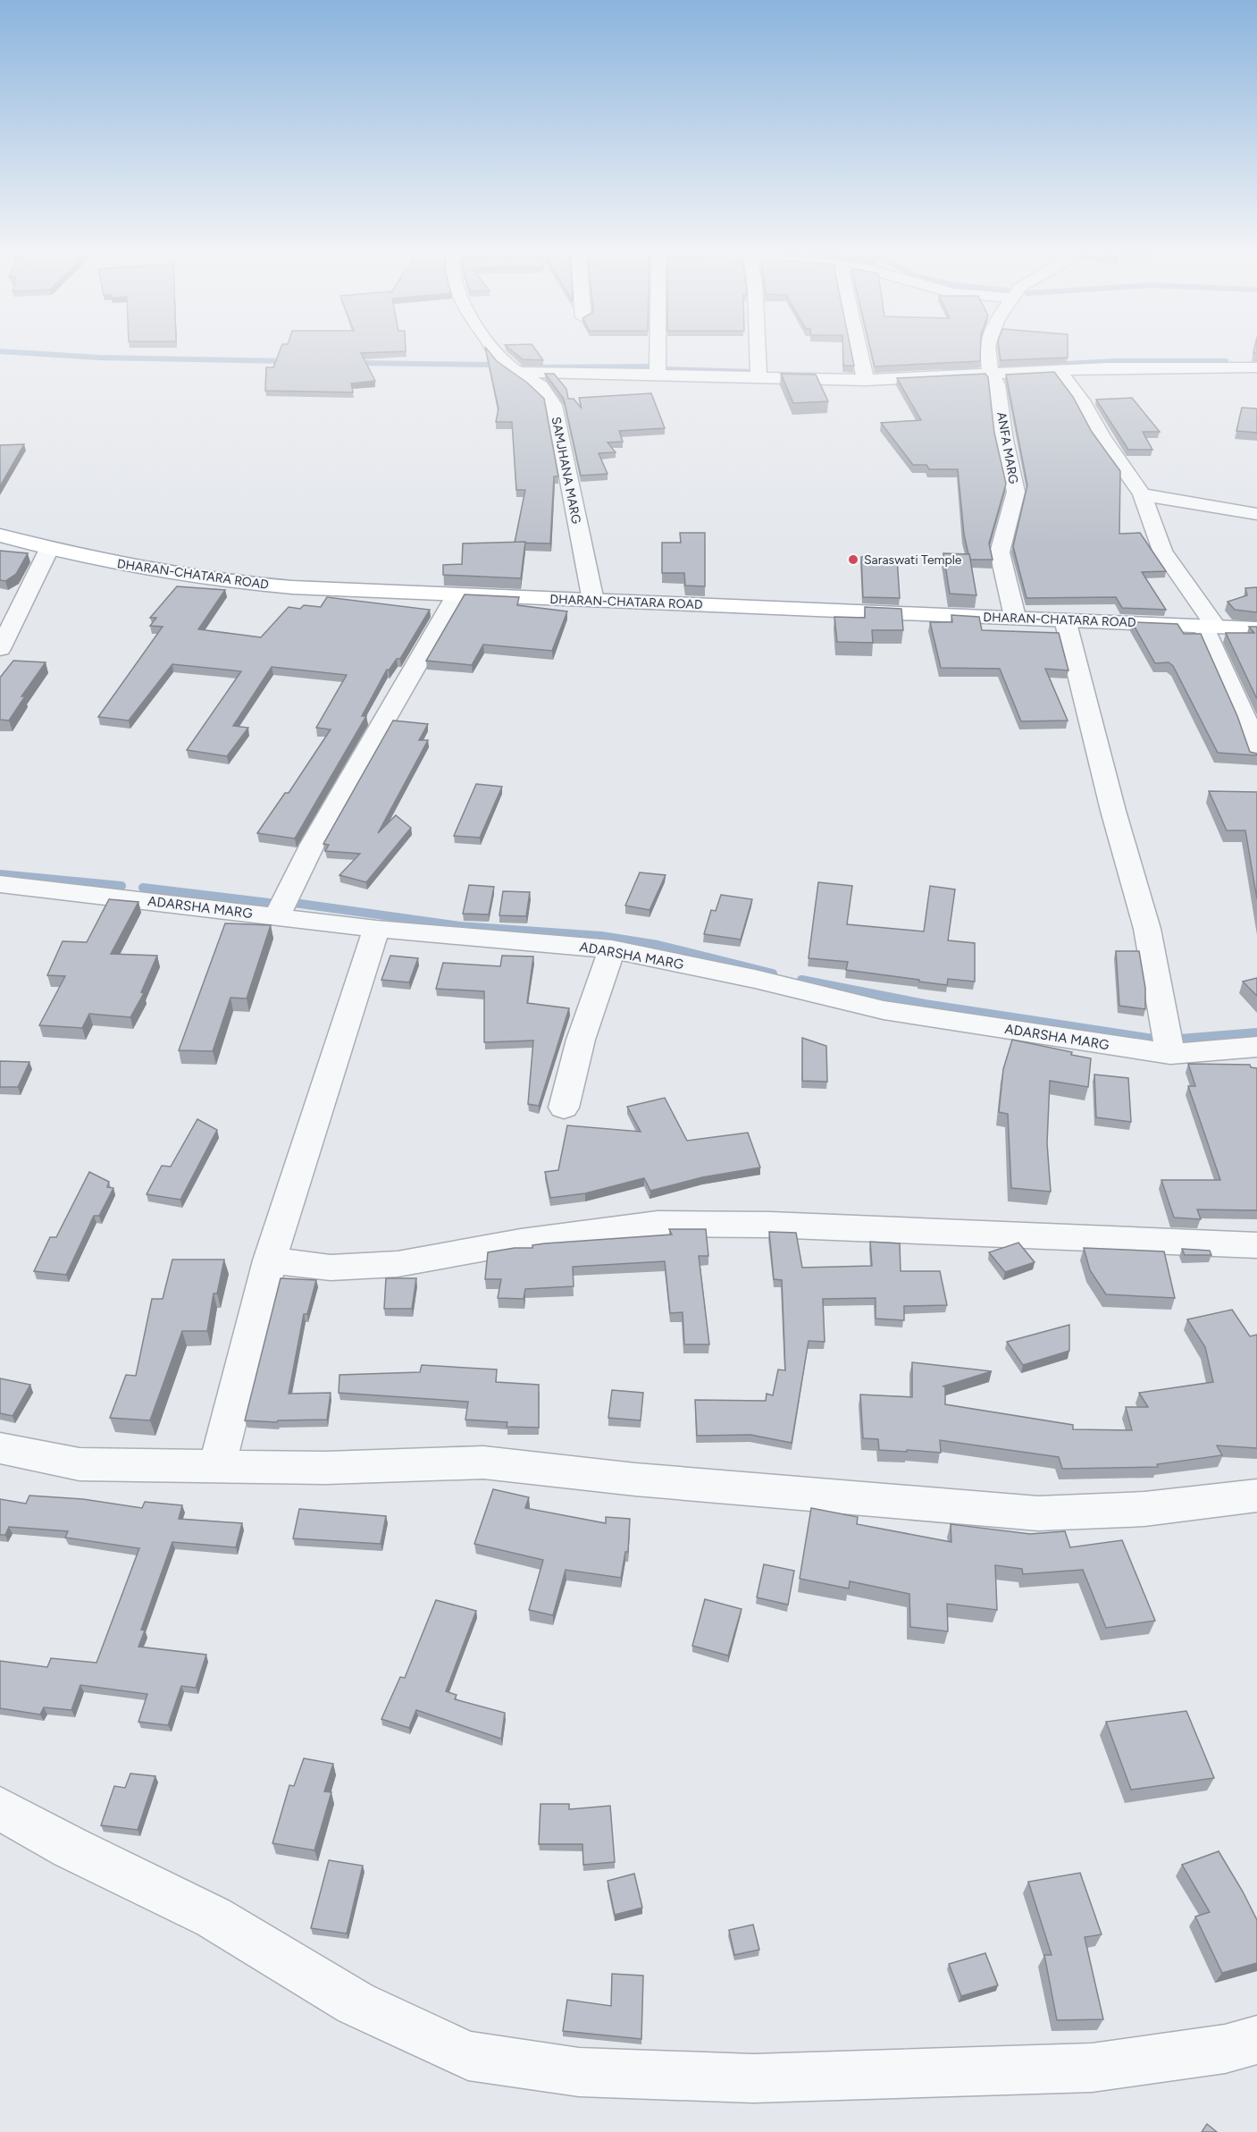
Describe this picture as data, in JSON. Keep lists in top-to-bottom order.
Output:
{
  "streets": {
    "main road": ["DHARAN-CHATARA ROAD"],
    "street": ["ANFA MARG", "SAMJHANA MARG", "ADARSHA MARG"]
  },
  "crossings": [
    ["ANFA MARG", "DHARAN-CHATARA ROAD"],
    ["SAMJHANA MARG", "DHARAN-CHATARA ROAD"]
  ],
  "places": ["Saraswati Temple"]
}
